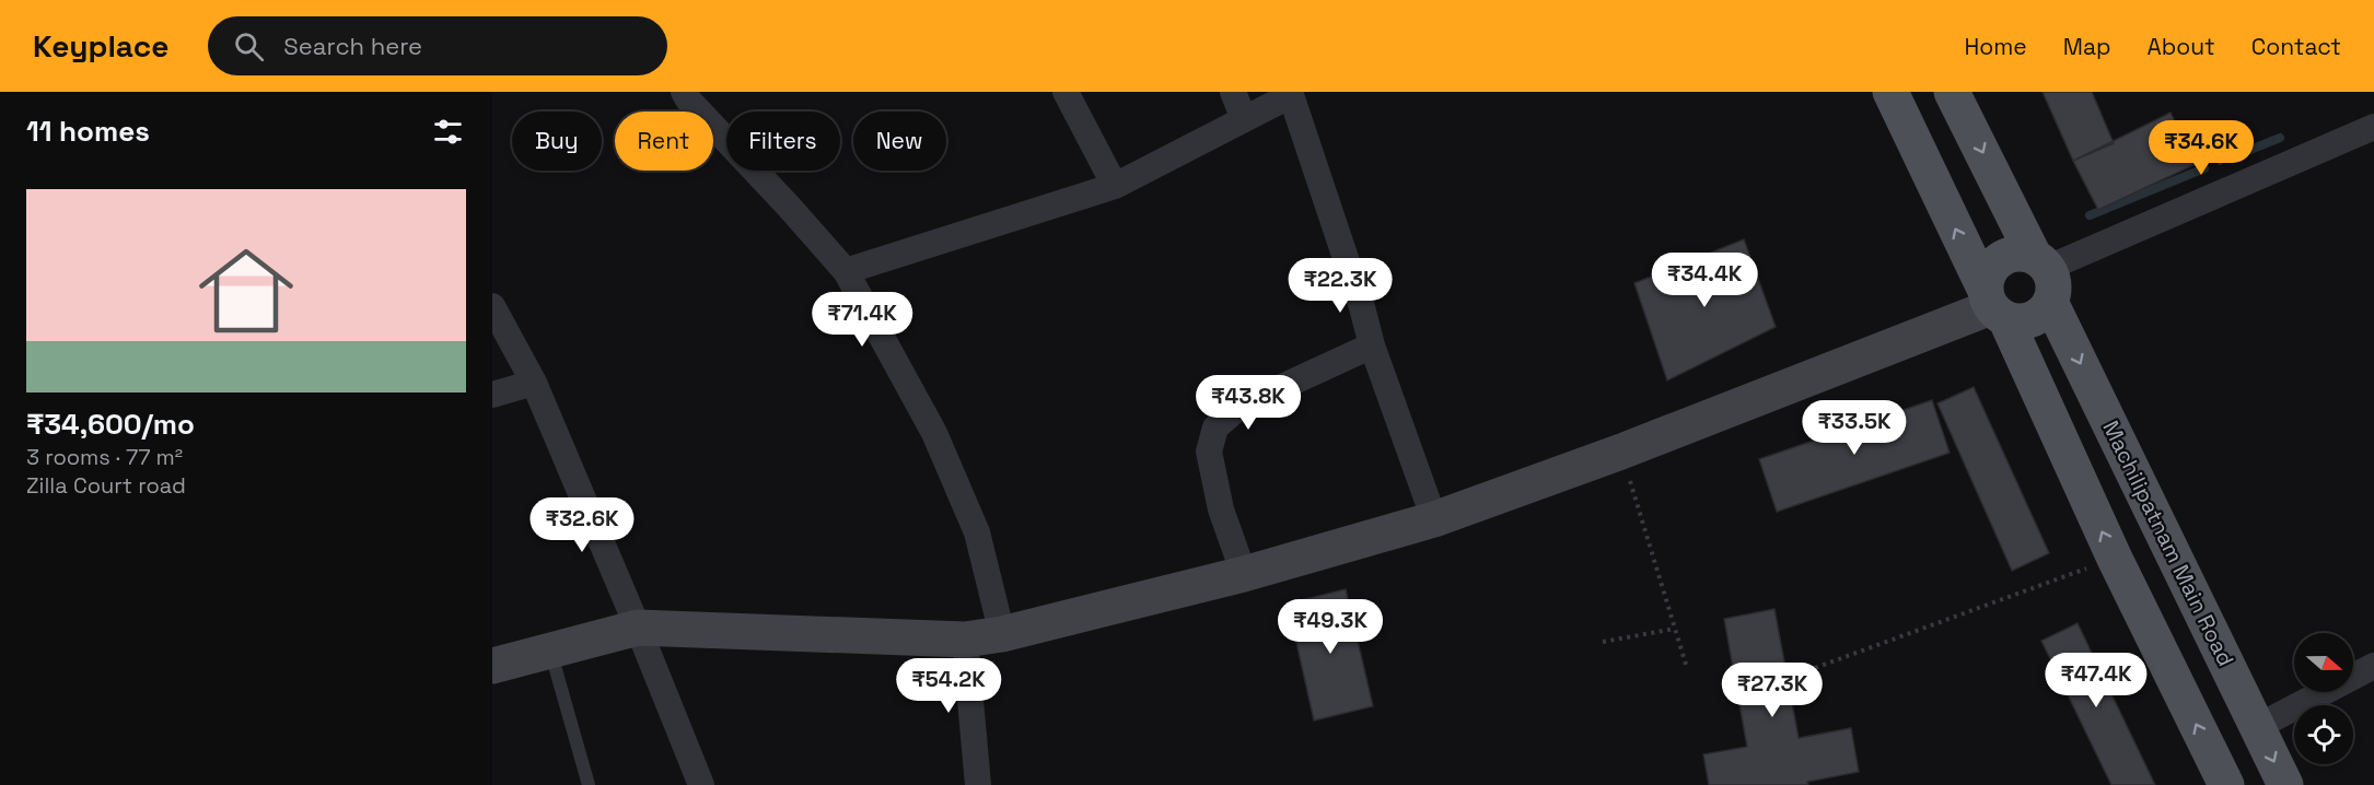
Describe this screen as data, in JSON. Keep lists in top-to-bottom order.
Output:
{
  "streets": {
    "main road": ["Machilipatnam Main Road"]
  },
  "north": "right",
  "page": {
    "header": "Keyplace",
    "search": "Search here",
    "nav": [
      "Home",
      "Map",
      "About",
      "Contact"
    ],
    "heading": "11 homes",
    "chip": [
      "Buy",
      "Rent",
      "Filters",
      "New"
    ],
    "price": [
      "₹34.6K",
      "₹34.4K",
      "₹22.3K",
      "₹71.4K",
      "₹43.8K",
      "₹33.5K",
      "₹32.6K",
      "₹49.3K",
      "₹47.4K",
      "₹54.2K",
      "₹27.3K"
    ],
    "list": [
      {
        "name": "₹34,600/mo",
        "note": "3 rooms · 77 m² · Zilla Court road"
      }
    ]
  }
}
